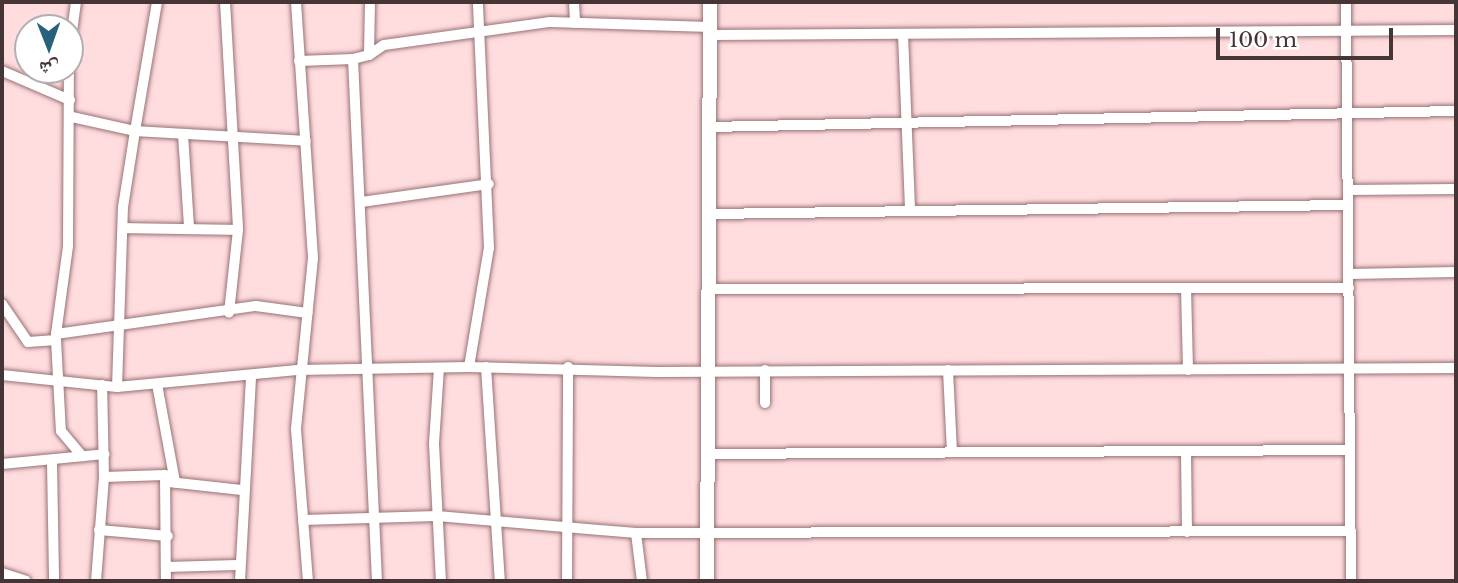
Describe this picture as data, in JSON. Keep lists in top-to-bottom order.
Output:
{
  "scale_bar": "100 m",
  "north": "bottom"
}
